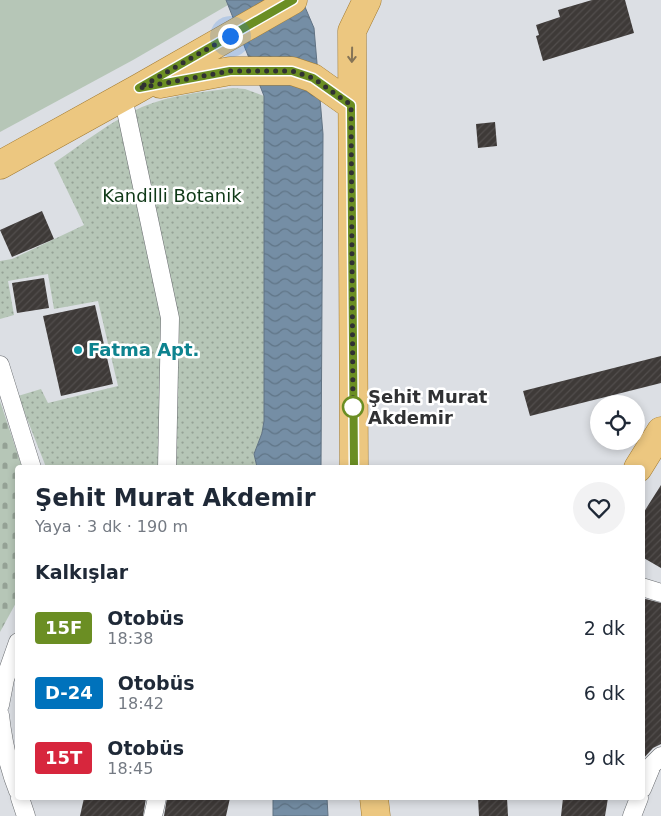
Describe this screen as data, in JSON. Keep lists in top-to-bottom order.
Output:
{
  "parks": ["Kandilli Botanik"],
  "places": ["Fatma Apt.", "Şehit Murat Akdemir"],
  "lines": ["bus line 15F"],
  "page": {
    "heading": [
      ["Şehit Murat Akdemir", "Yaya · 3 dk · 190 m"],
      "Kalkışlar"
    ],
    "list": [
      {
        "mark": "15F",
        "name": "Otobüs",
        "note": "18:38",
        "value": "2 dk"
      },
      {
        "mark": "D-24",
        "name": "Otobüs",
        "note": "18:42",
        "value": "6 dk"
      },
      {
        "mark": "15T",
        "name": "Otobüs",
        "note": "18:45",
        "value": "9 dk"
      }
    ]
  }
}
